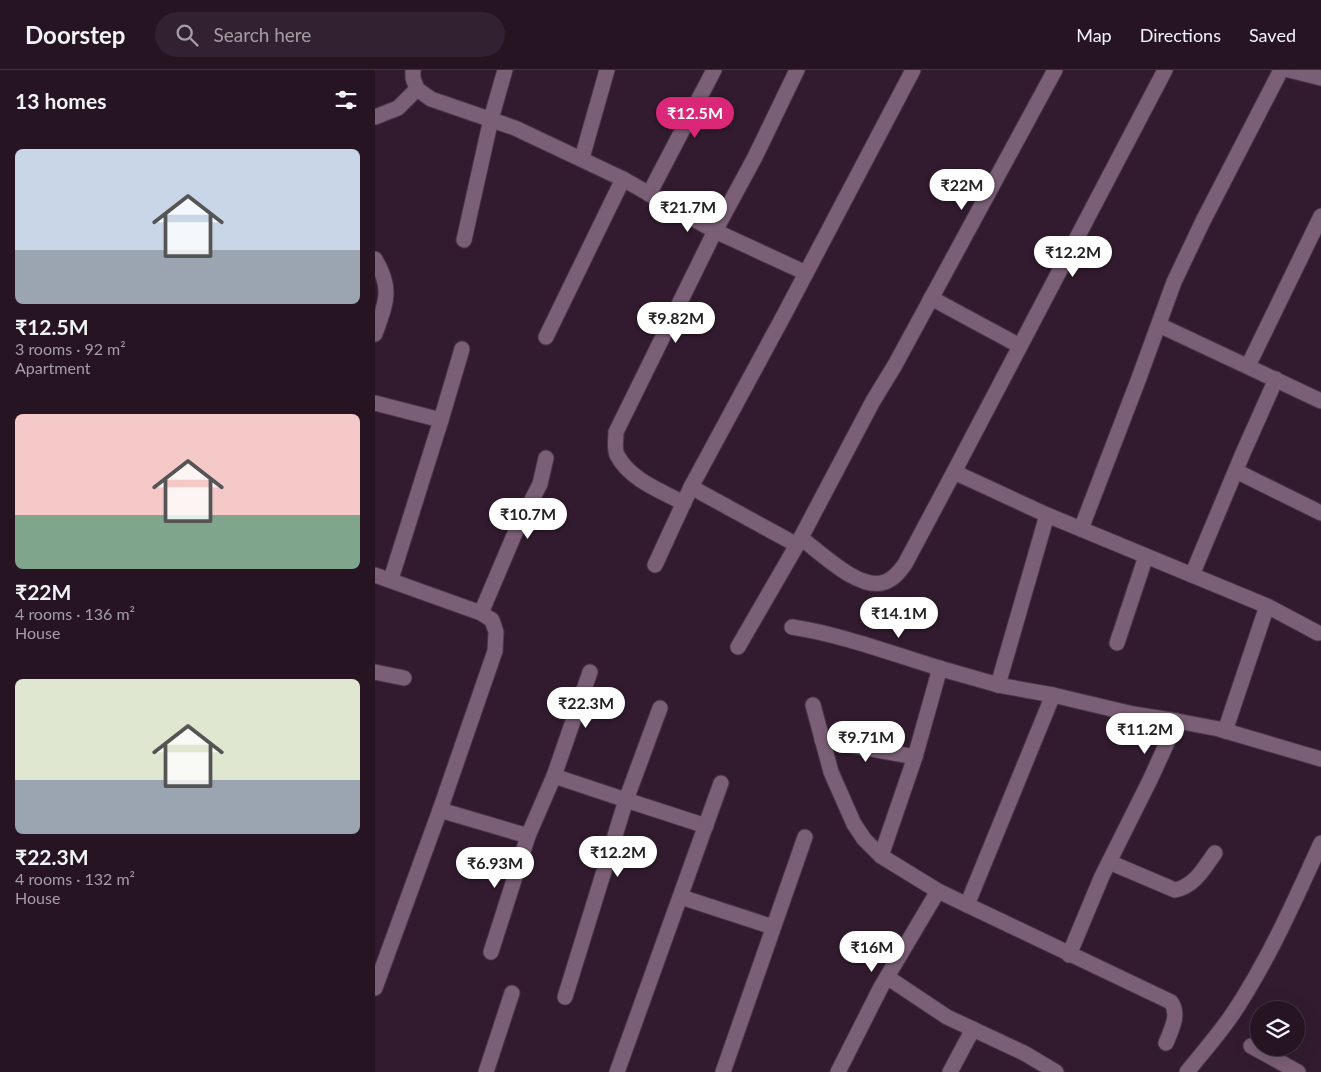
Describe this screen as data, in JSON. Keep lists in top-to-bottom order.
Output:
{
  "page": {
    "header": "Doorstep",
    "search": "Search here",
    "nav": ["Map", "Directions", "Saved"],
    "heading": "13 homes",
    "price": [
      "₹12.5M",
      "₹22M",
      "₹21.7M",
      "₹12.2M",
      "₹9.82M",
      "₹10.7M",
      "₹14.1M",
      "₹22.3M",
      "₹11.2M",
      "₹9.71M",
      "₹12.2M",
      "₹6.93M",
      "₹16M"
    ],
    "list": [
      {
        "name": "₹12.5M",
        "note": "3 rooms · 92 m² · Apartment"
      },
      {
        "name": "₹22M",
        "note": "4 rooms · 136 m² · House"
      },
      {
        "name": "₹22.3M",
        "note": "4 rooms · 132 m² · House"
      }
    ]
  }
}
